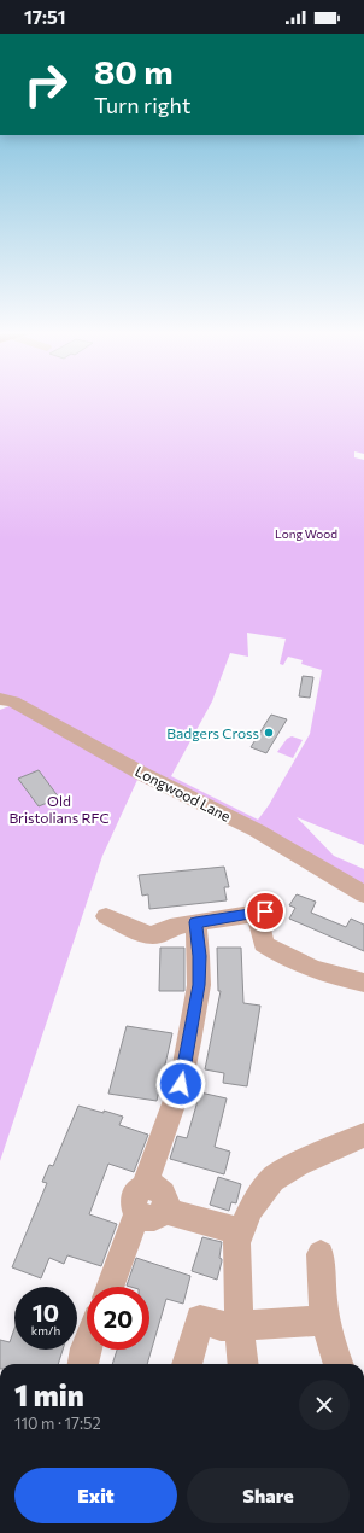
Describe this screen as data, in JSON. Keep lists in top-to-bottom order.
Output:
{
  "streets": {
    "street": ["Longwood Lane"]
  },
  "parks": ["Long Wood", "Old Bristolians RFC"],
  "places": ["Badgers Cross"],
  "page": {
    "status": "17:51",
    "turn": ["80 m", "Turn right"],
    "speed": "10 km/h",
    "limit": "20",
    "heading": ["1 min", "110 m · 17:52"],
    "buttons": ["Exit", "Share"]
  }
}
